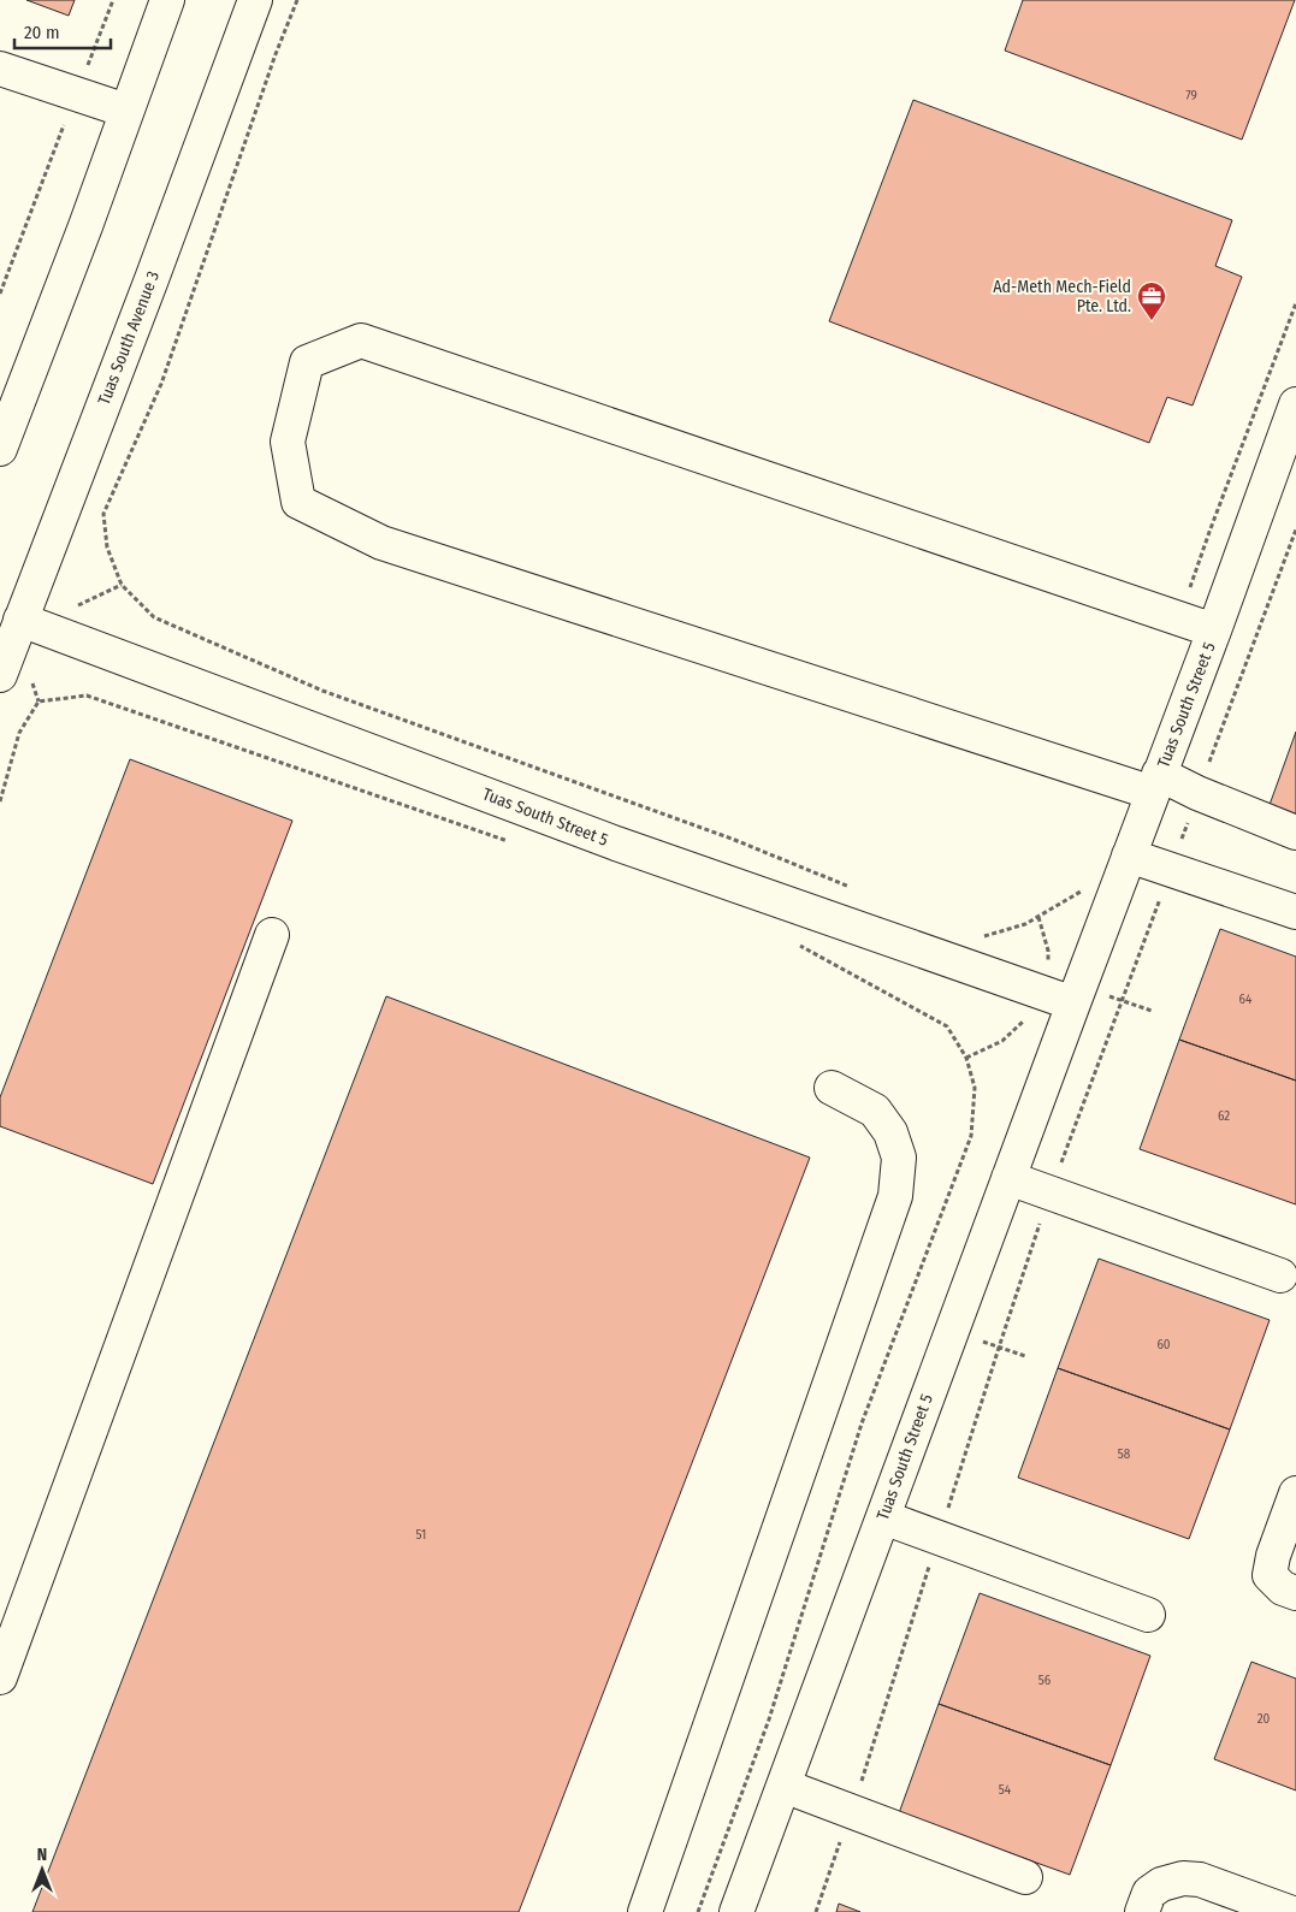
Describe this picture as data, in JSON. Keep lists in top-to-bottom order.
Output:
{
  "streets": {
    "street": ["Tuas South Avenue 3", "Tuas South Street 5"]
  },
  "crossings": [
    ["Tuas South Avenue 3", "Tuas South Street 5"]
  ],
  "places": {
    "office": ["Ad-Meth Mech-Field Pte. Ltd."]
  },
  "house_numbers": [
    "79",
    "64",
    "62",
    "60",
    "58",
    "51",
    "56",
    "20",
    "54"
  ],
  "scale_bar": "20 m",
  "north": "top"
}
